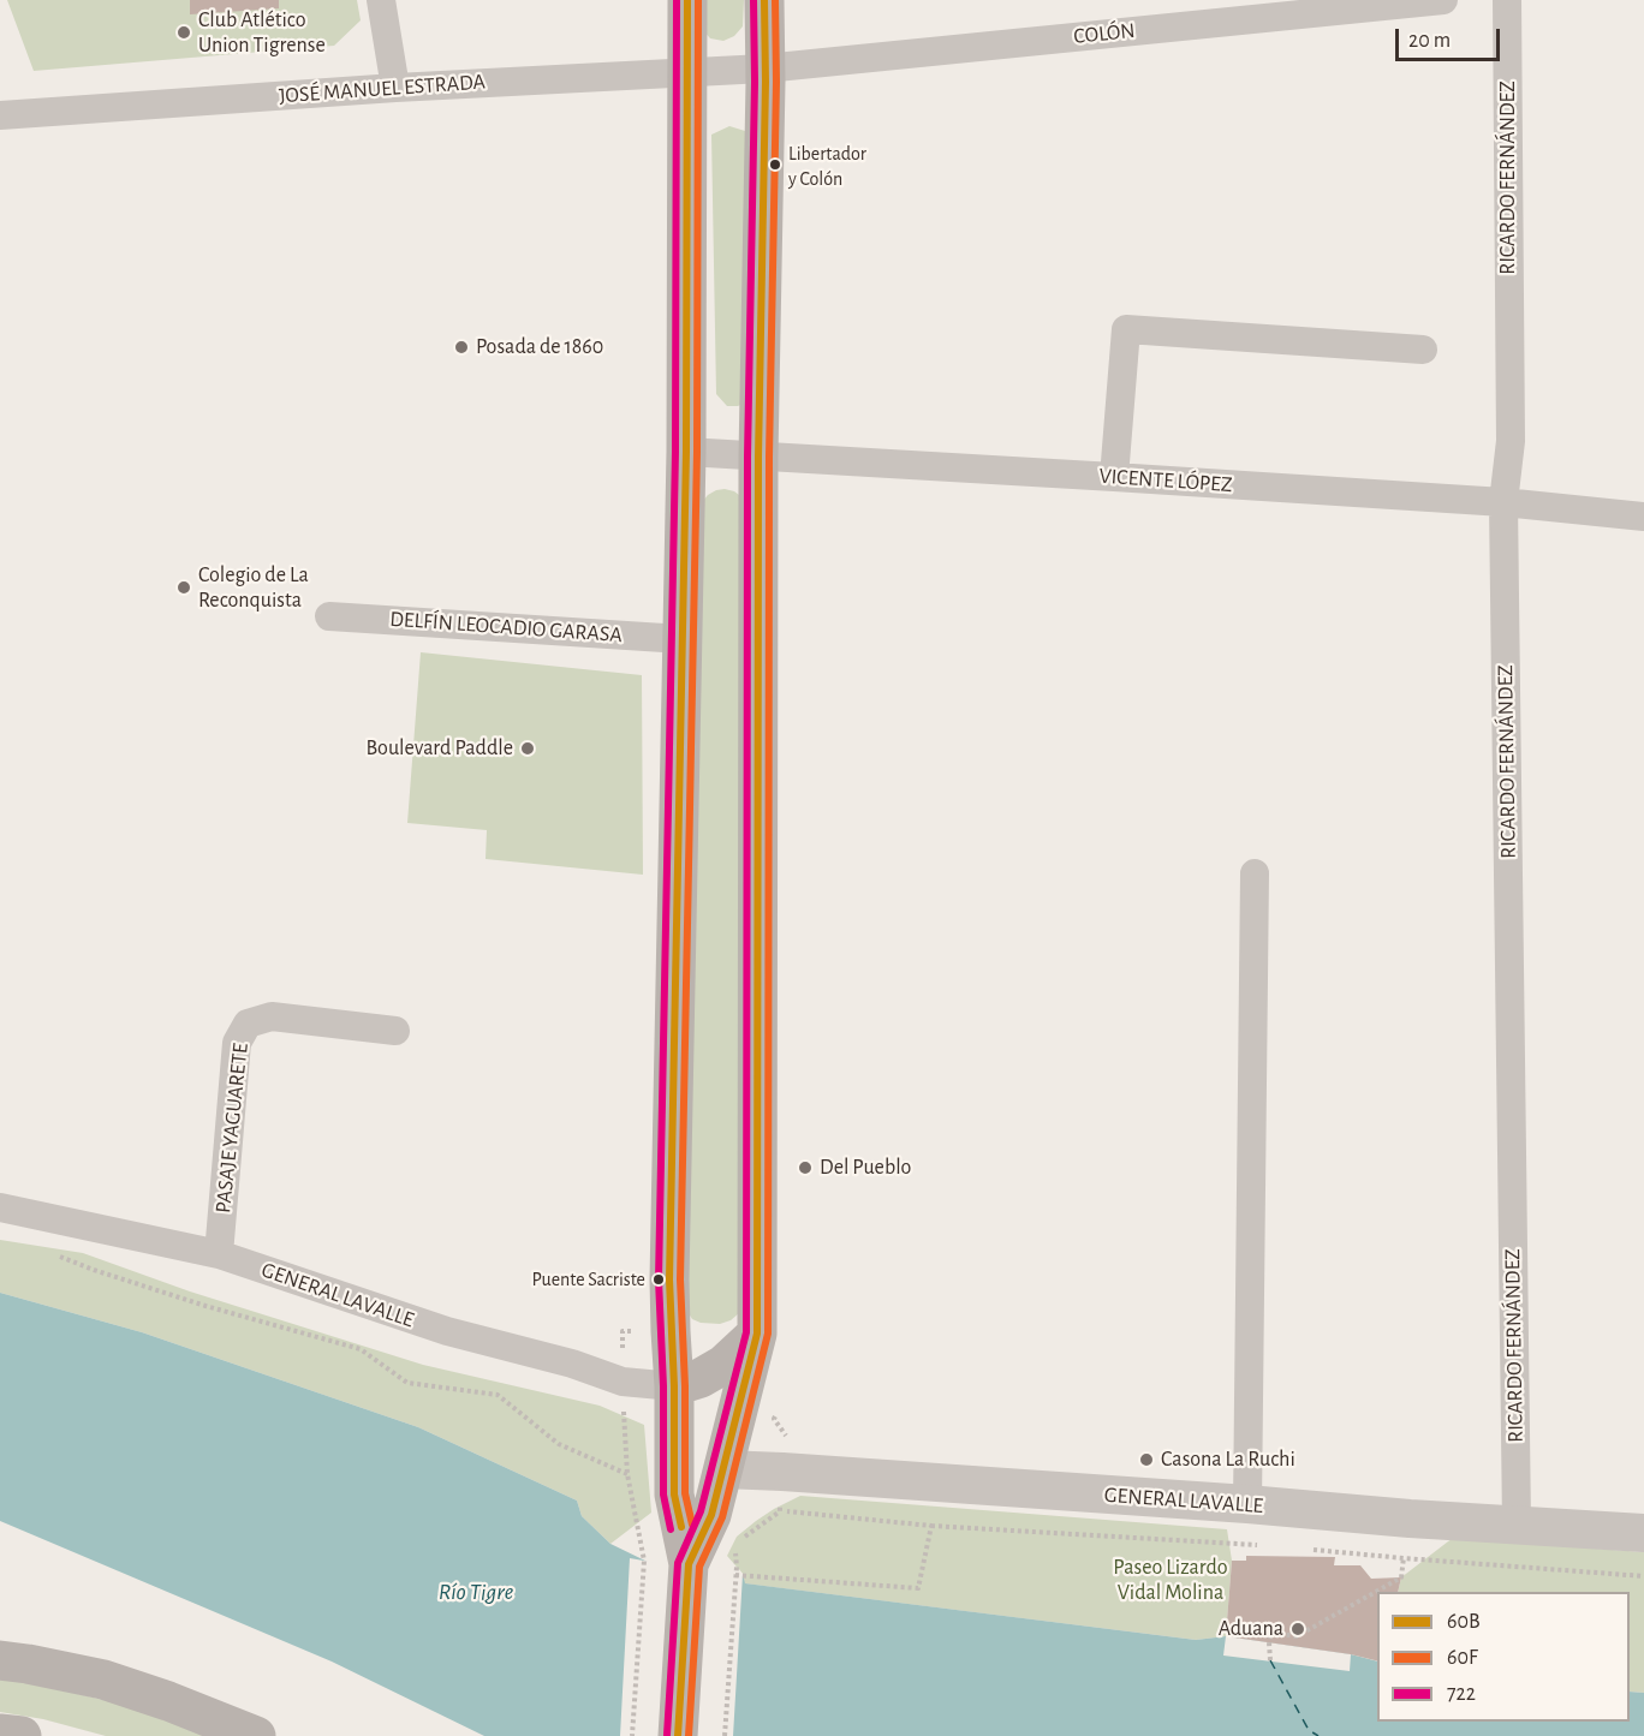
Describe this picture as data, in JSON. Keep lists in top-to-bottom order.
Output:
{
  "streets": {
    "street": [
      "COLÓN",
      "JOSÉ MANUEL ESTRADA",
      "RICARDO FERNÁNDEZ",
      "VICENTE LÓPEZ",
      "DELFÍN LEOCADIO GARASA",
      "PASAJE YAGUARETE",
      "GENERAL LAVALLE"
    ]
  },
  "crossings": [
    ["COLÓN", "JOSÉ MANUEL ESTRADA"],
    ["RICARDO FERNÁNDEZ", "VICENTE LÓPEZ"],
    ["RICARDO FERNÁNDEZ", "GENERAL LAVALLE"],
    ["PASAJE YAGUARETE", "GENERAL LAVALLE"]
  ],
  "water": ["Río Tigre"],
  "parks": ["Paseo Lizardo Vidal Molina"],
  "places": [
    "Club Atlético Union Tigrense",
    "Libertador y Colón",
    "Posada de 1860",
    "Colegio de La Reconquista",
    "Boulevard Paddle",
    "Del Pueblo",
    "Puente Sacriste",
    "Casona La Ruchi",
    "Aduana"
  ],
  "lines": ["transit line 60B", "transit line 60F", "transit line 722"],
  "legend": ["60B", "60F", "722"],
  "scale_bar": "20 m"
}
